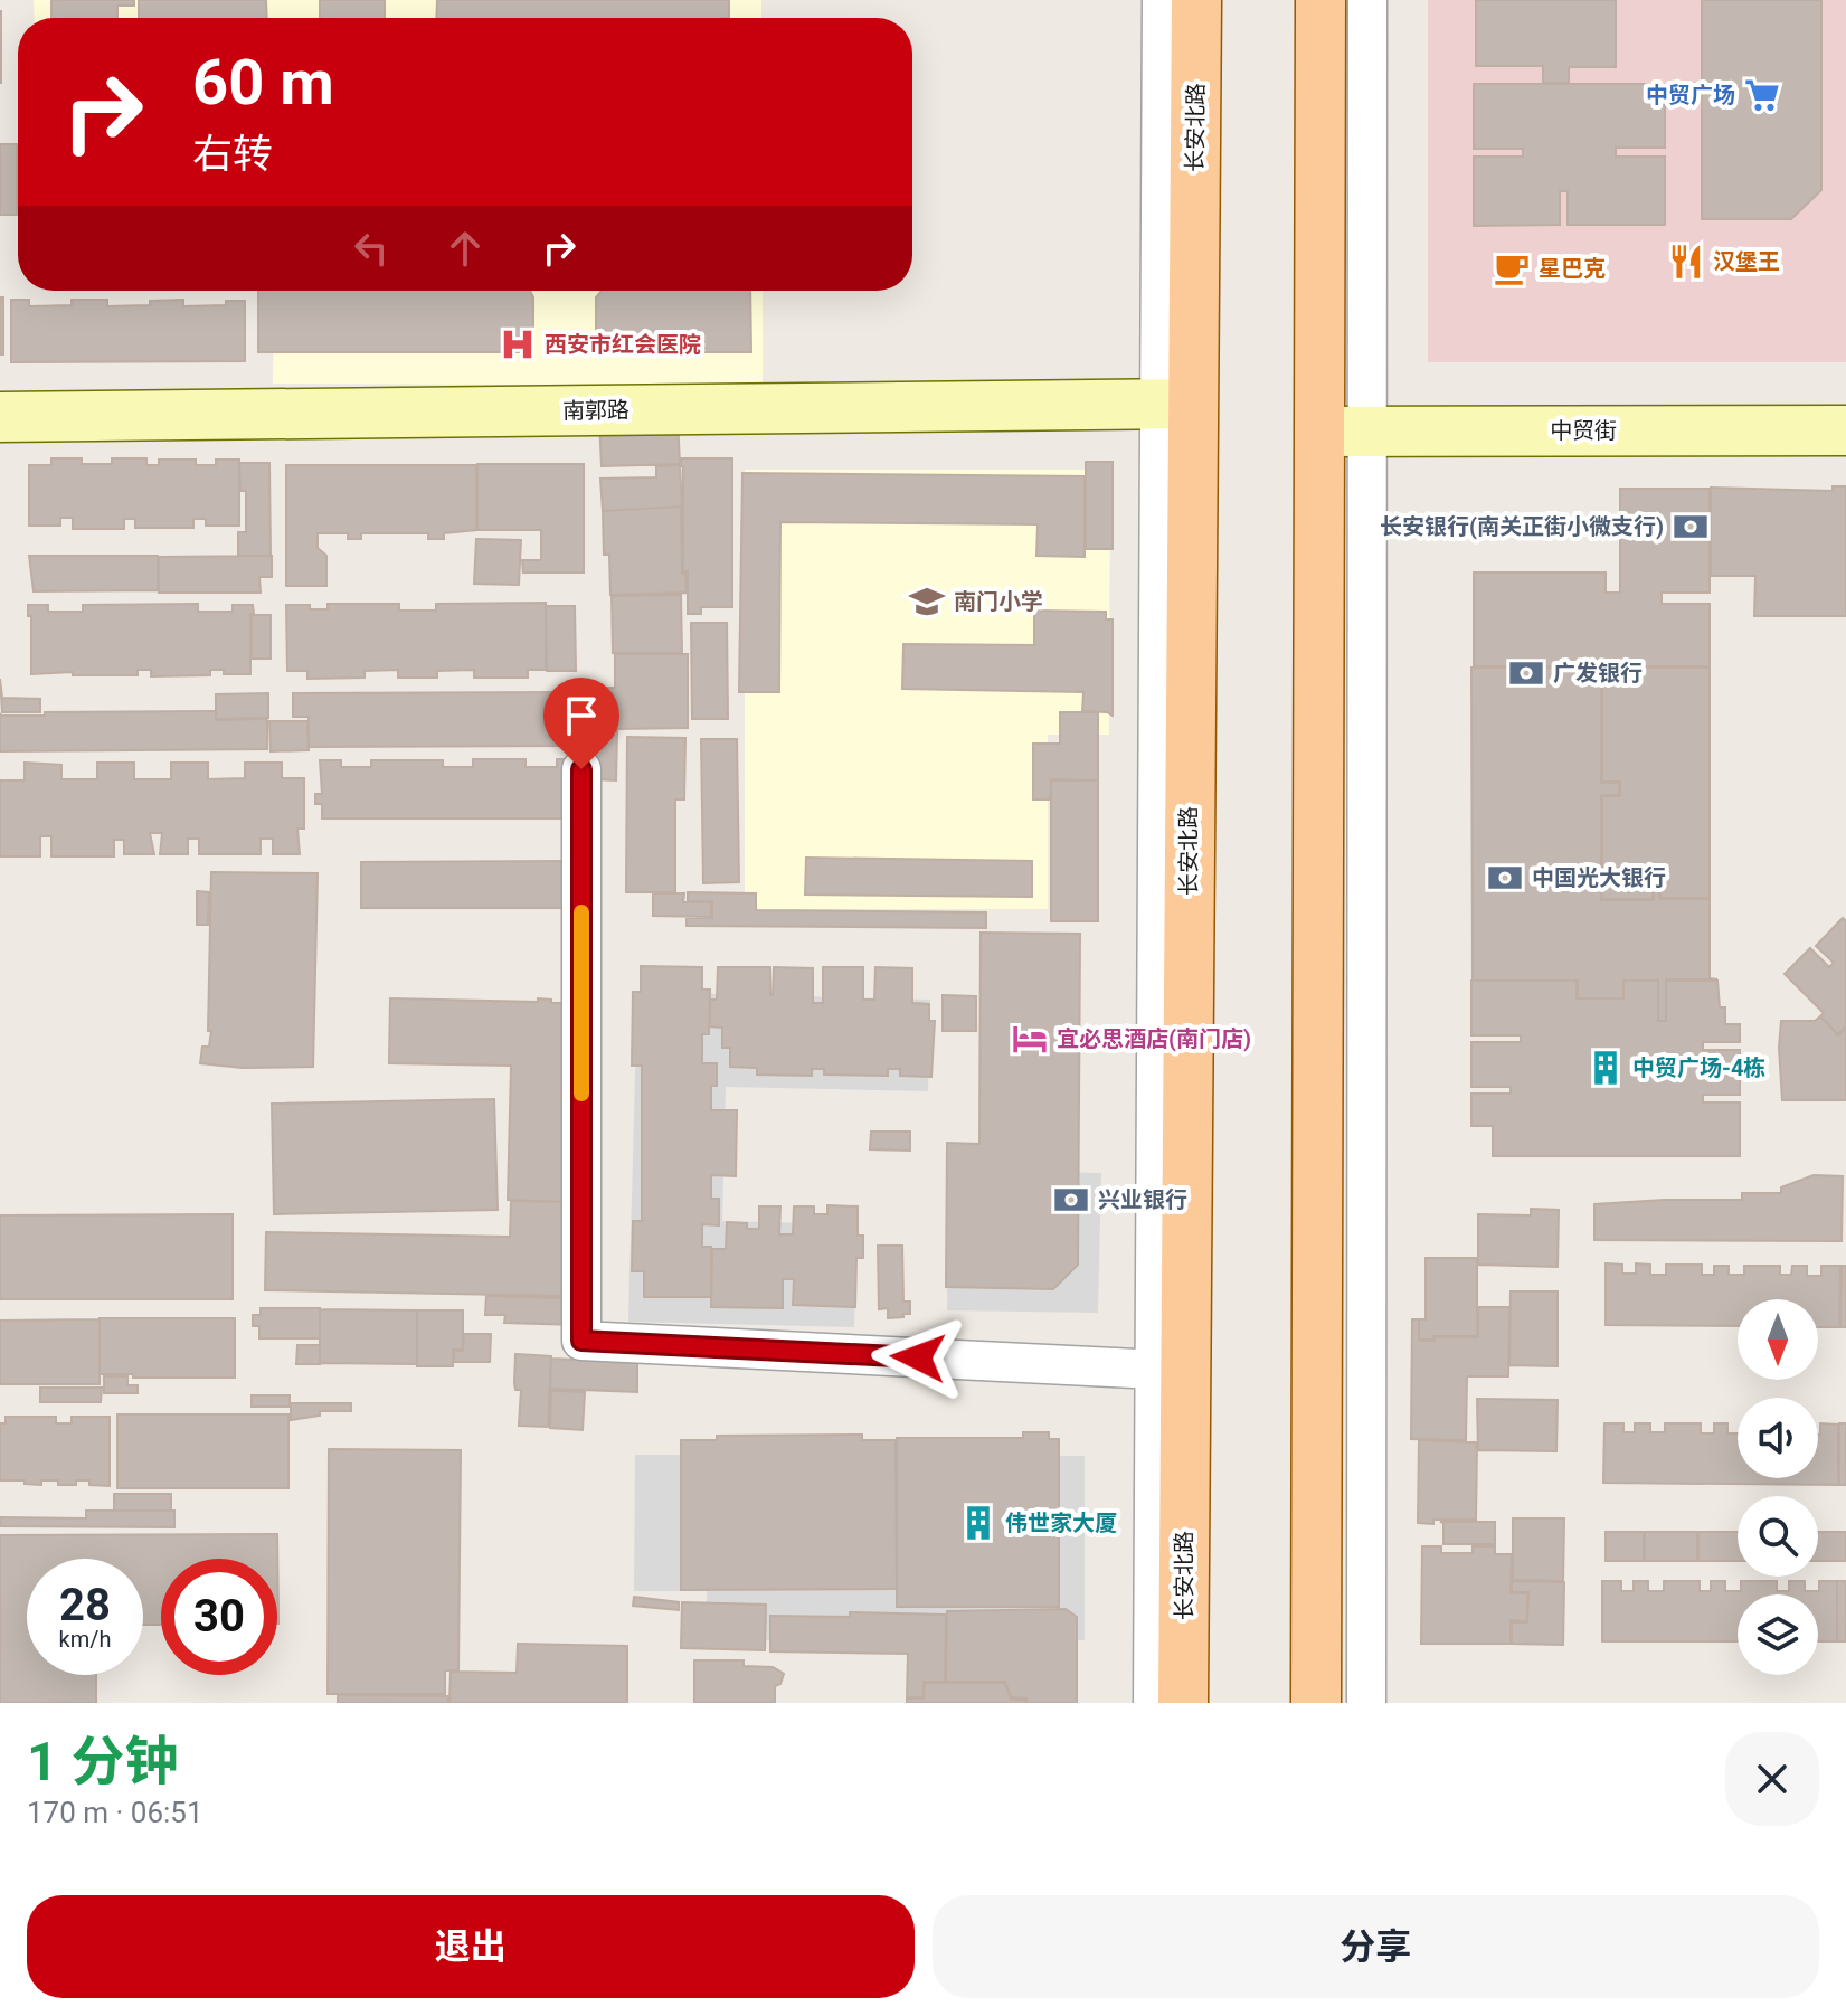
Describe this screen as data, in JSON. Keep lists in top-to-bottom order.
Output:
{
  "streets": {
    "main road": ["长安北路"],
    "street": ["南郭路", "中贸街"]
  },
  "crossings": [
    ["长安北路", "南郭路"]
  ],
  "places": {
    "supermarket": ["中贸广场"],
    "restaurant": ["汉堡王"],
    "cafe": ["星巴克"],
    "hospital": ["西安市红会医院"],
    "bank": [
      "长安银行(南关正街小微支行)",
      "广发银行",
      "中国光大银行",
      "兴业银行"
    ],
    "school or university": ["南门小学"],
    "hotel": ["宜必思酒店(南门店)"],
    "building": ["中贸广场-4栋", "伟世家大厦"]
  },
  "north": "bottom",
  "page": {
    "turn": ["60 m", "右转"],
    "speed": "28 km/h",
    "limit": "30",
    "heading": ["1 分钟", "170 m · 06:51"],
    "buttons": ["退出", "分享"]
  }
}
